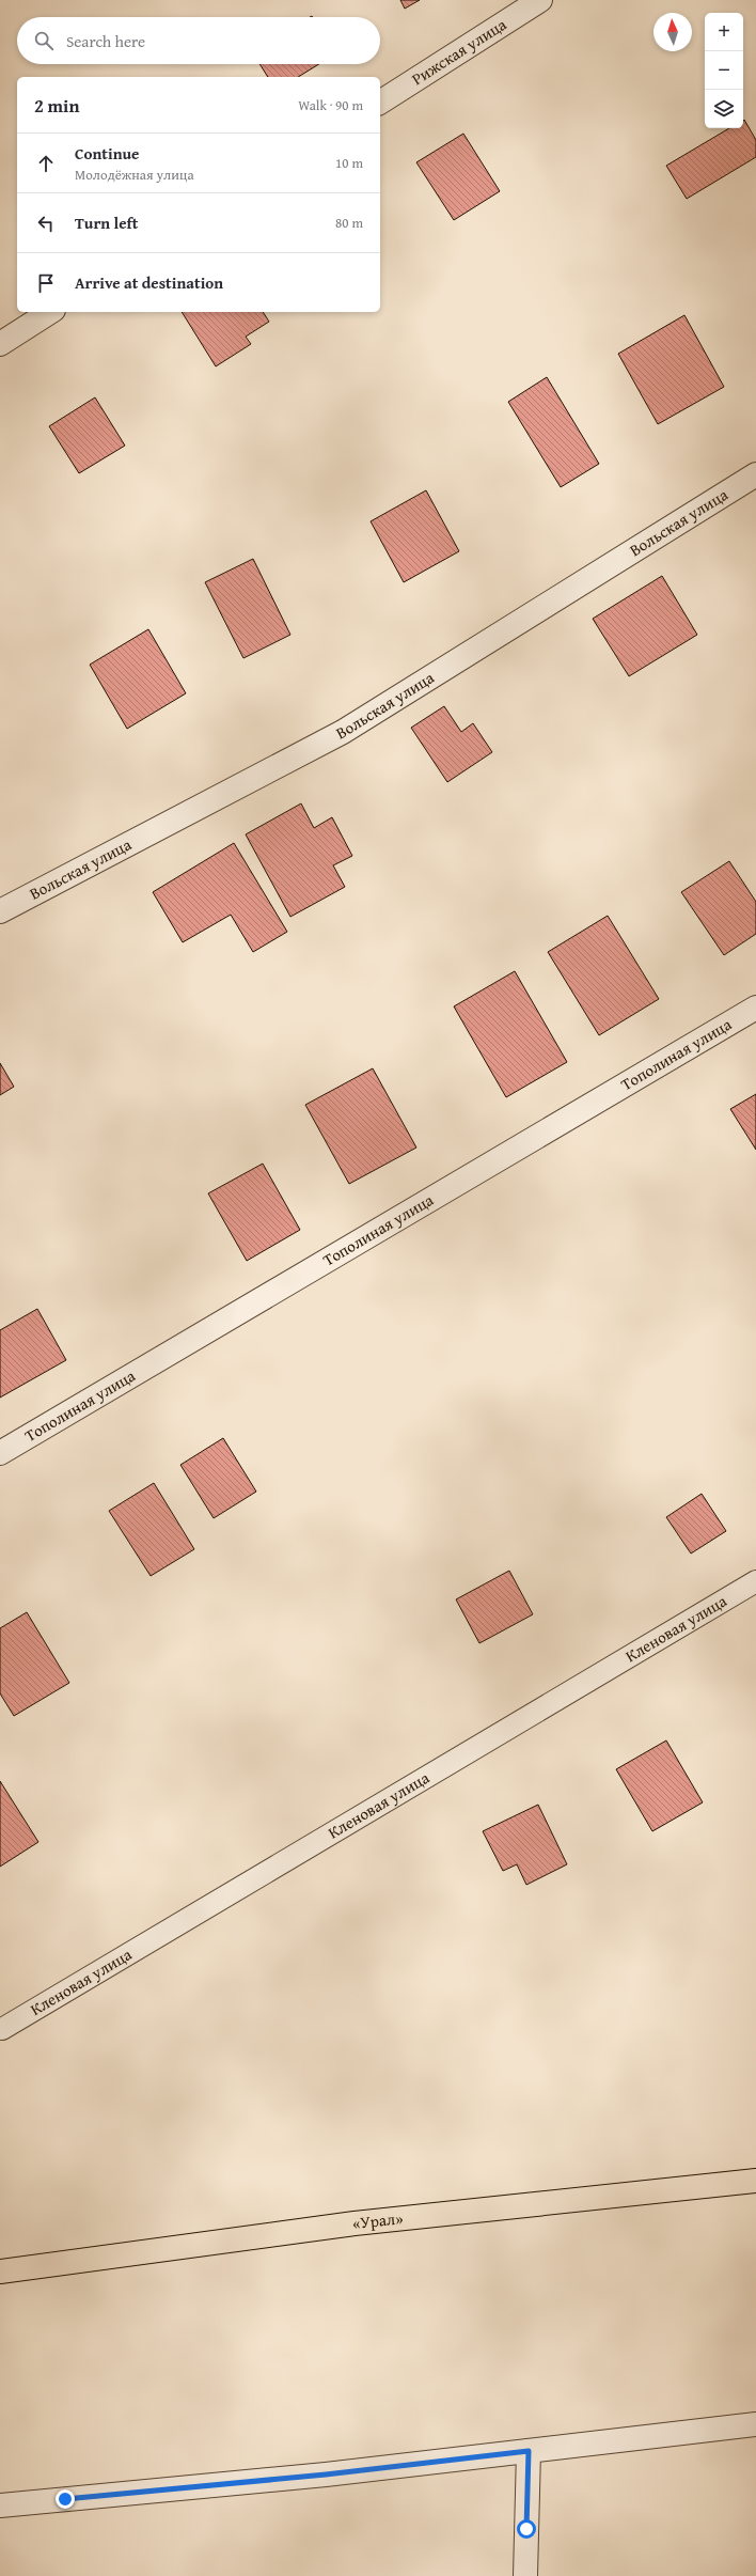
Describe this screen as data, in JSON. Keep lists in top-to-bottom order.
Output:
{
  "streets": {
    "highway": ["«Урал»"],
    "street": ["Рижская улица", "Вольская улица", "Тополиная улица"],
    "lane": ["Кленовая улица"]
  },
  "north": "top",
  "page": {
    "map_buttons": ["+", "−"],
    "search": "Search here",
    "heading": ["2 min", "Walk · 90 m"],
    "list": [
      ["Continue", "Молодёжная улица", "10 m"],
      ["Turn left", "80 m"],
      "Arrive at destination"
    ]
  }
}
